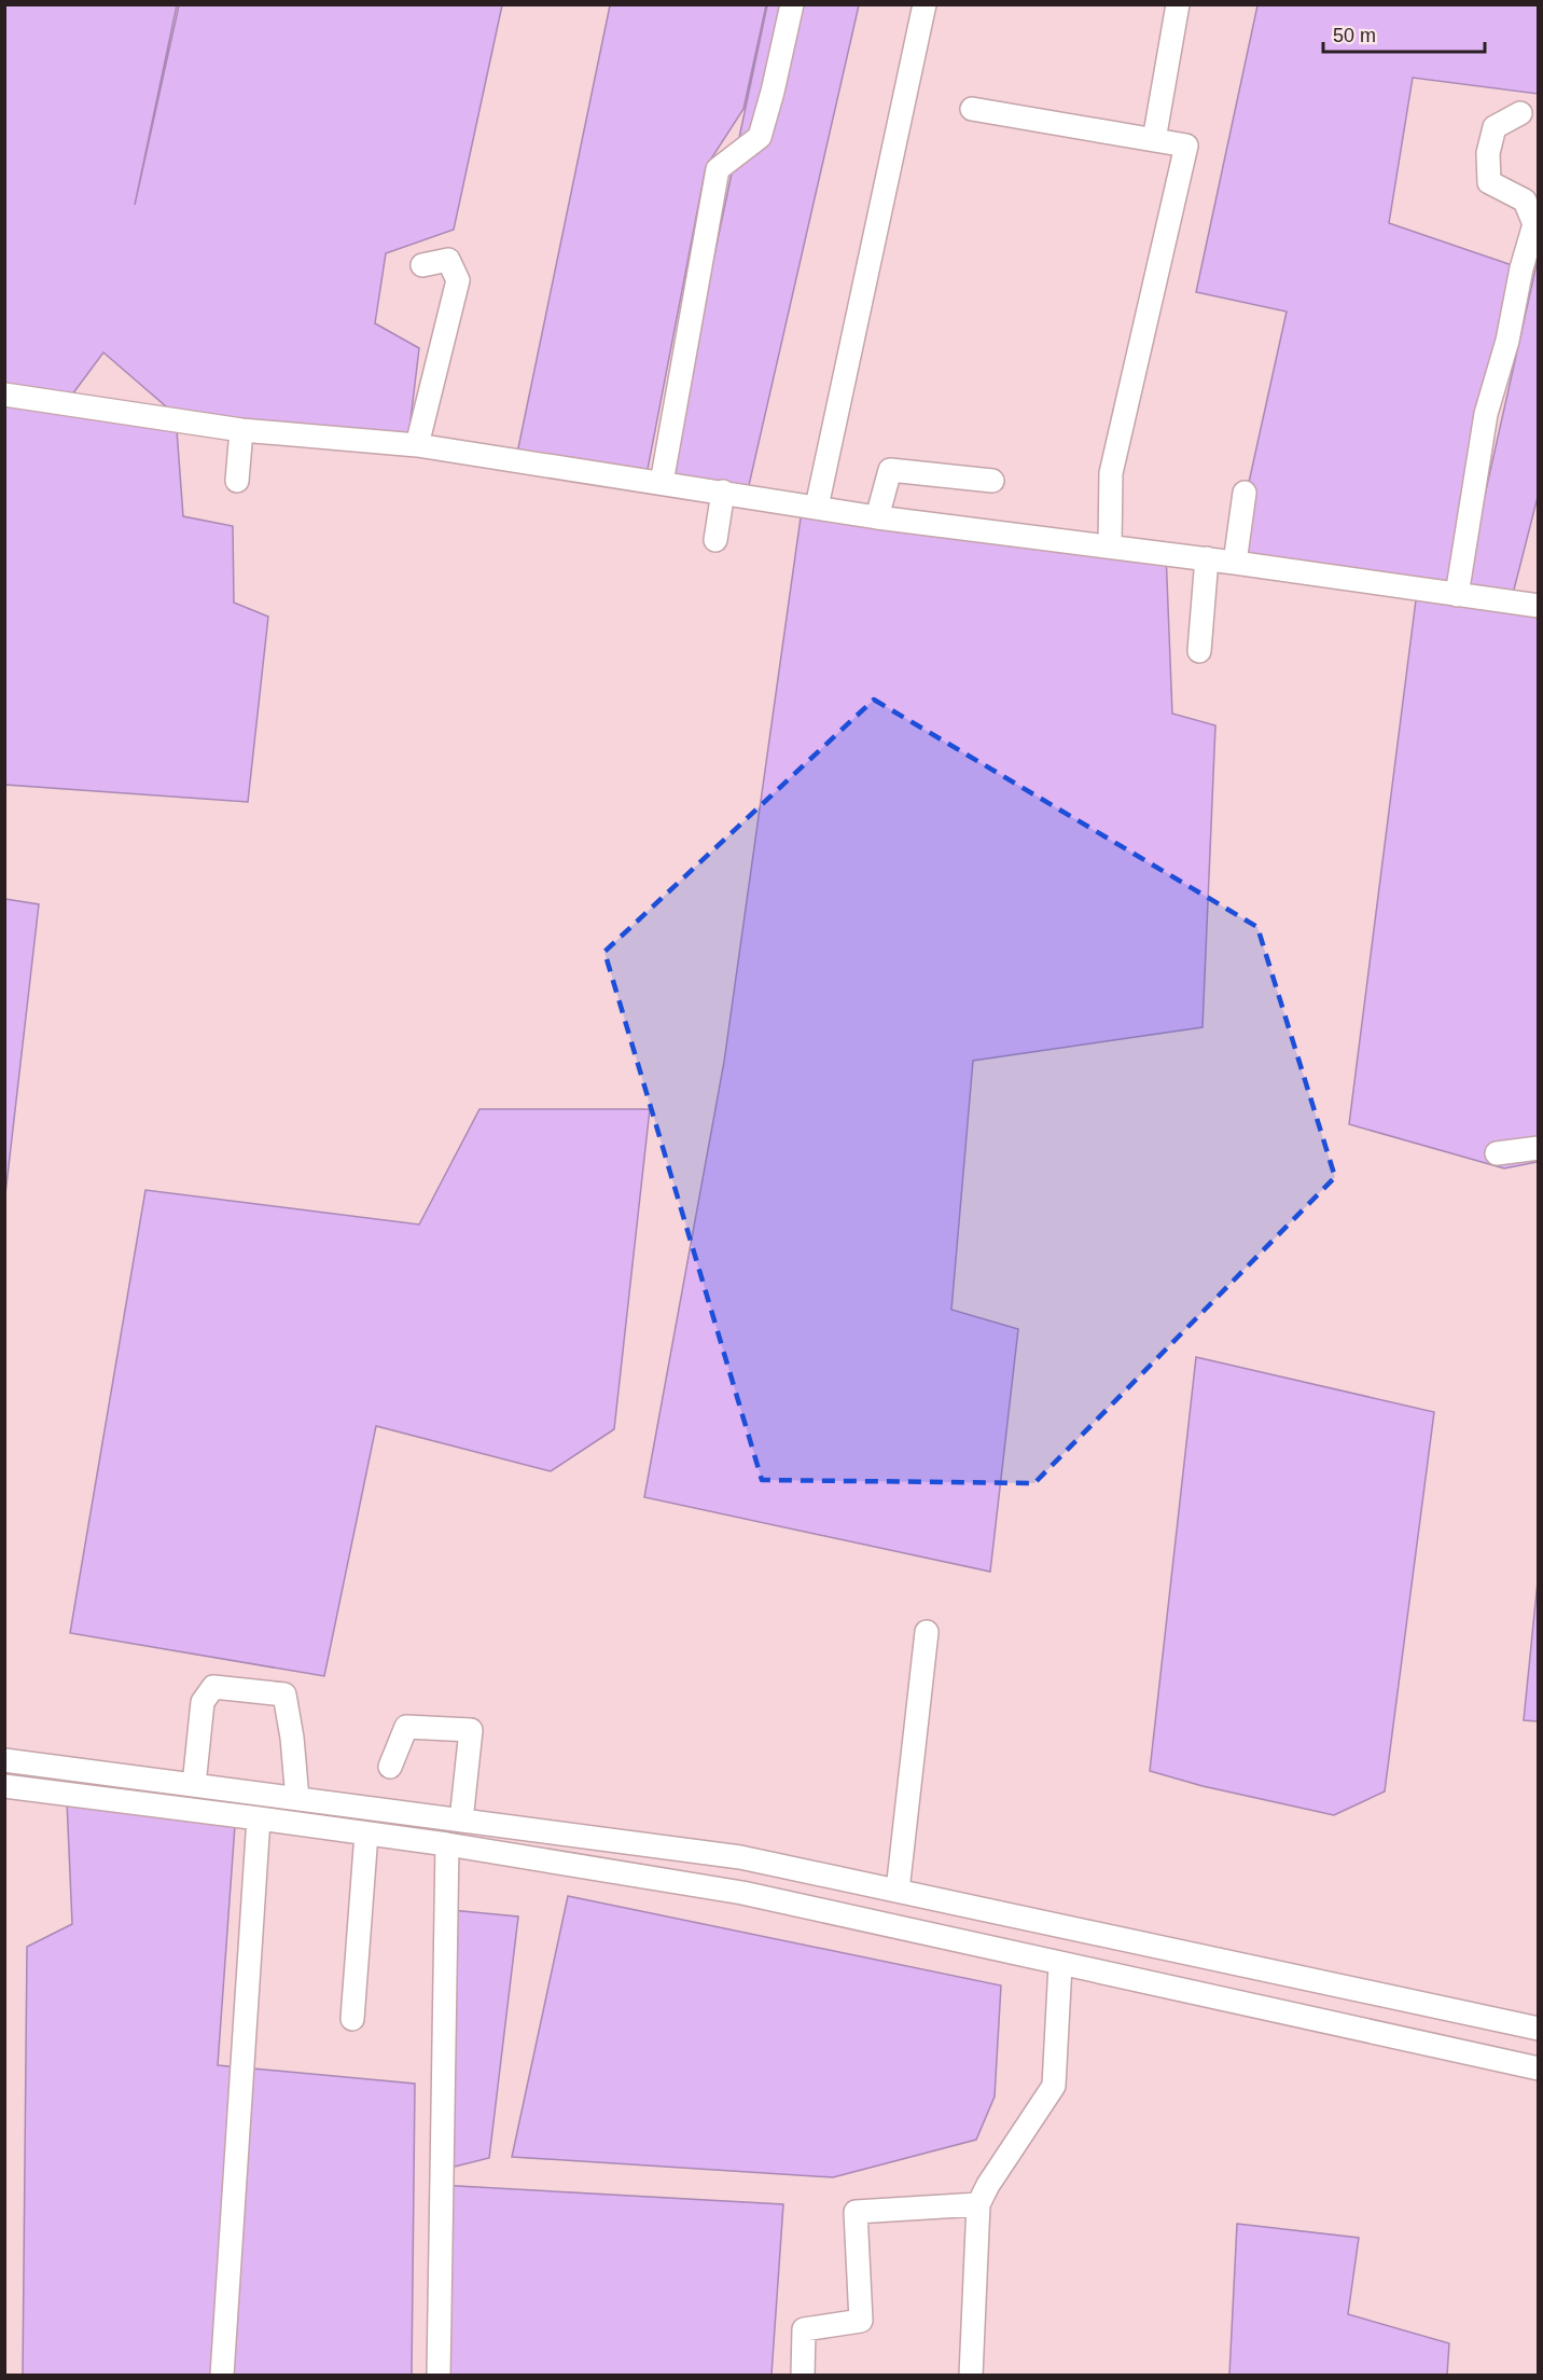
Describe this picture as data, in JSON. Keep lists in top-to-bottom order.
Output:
{
  "scale_bar": "50 m"
}
